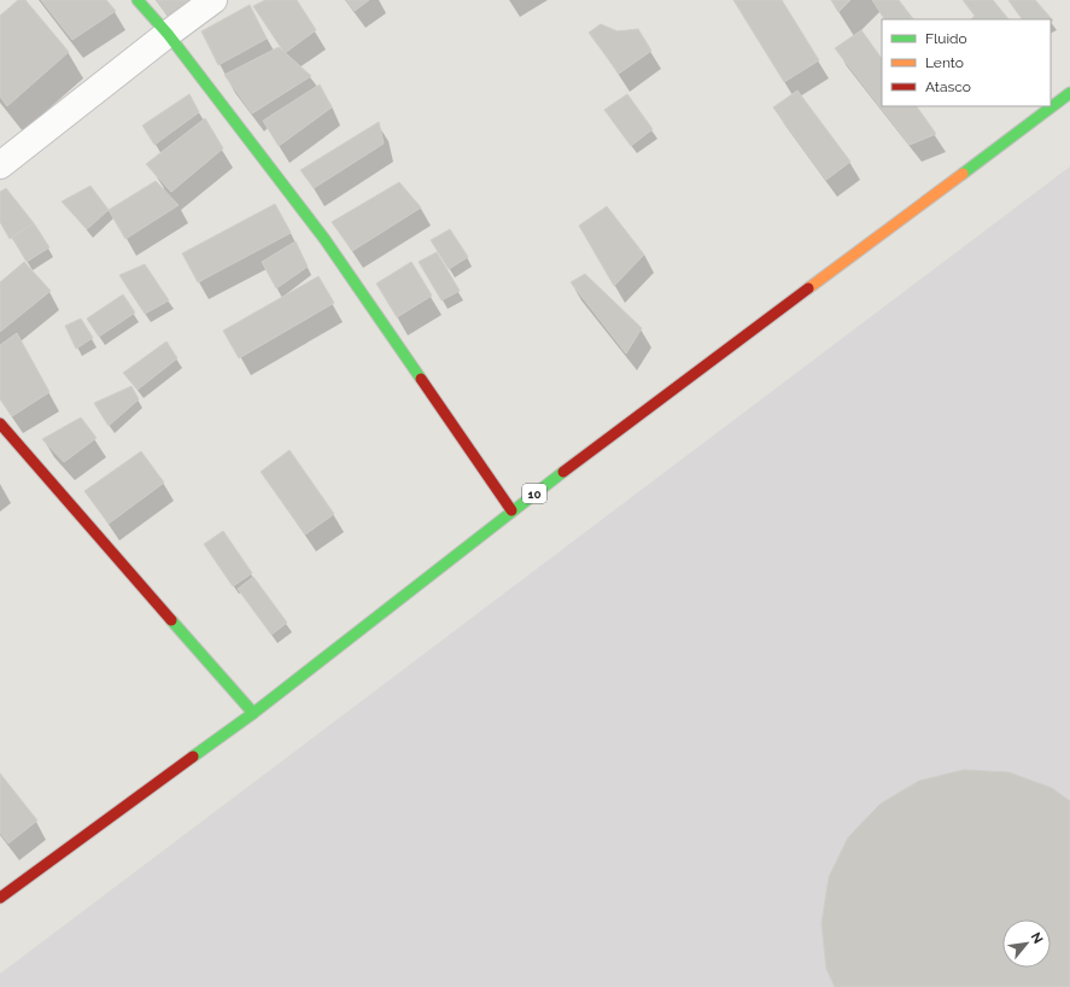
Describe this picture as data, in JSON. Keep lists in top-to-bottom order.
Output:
{
  "streets": {
    "main road": ["10"]
  },
  "legend": ["Fluido", "Lento", "Atasco"],
  "north": "top right"
}
